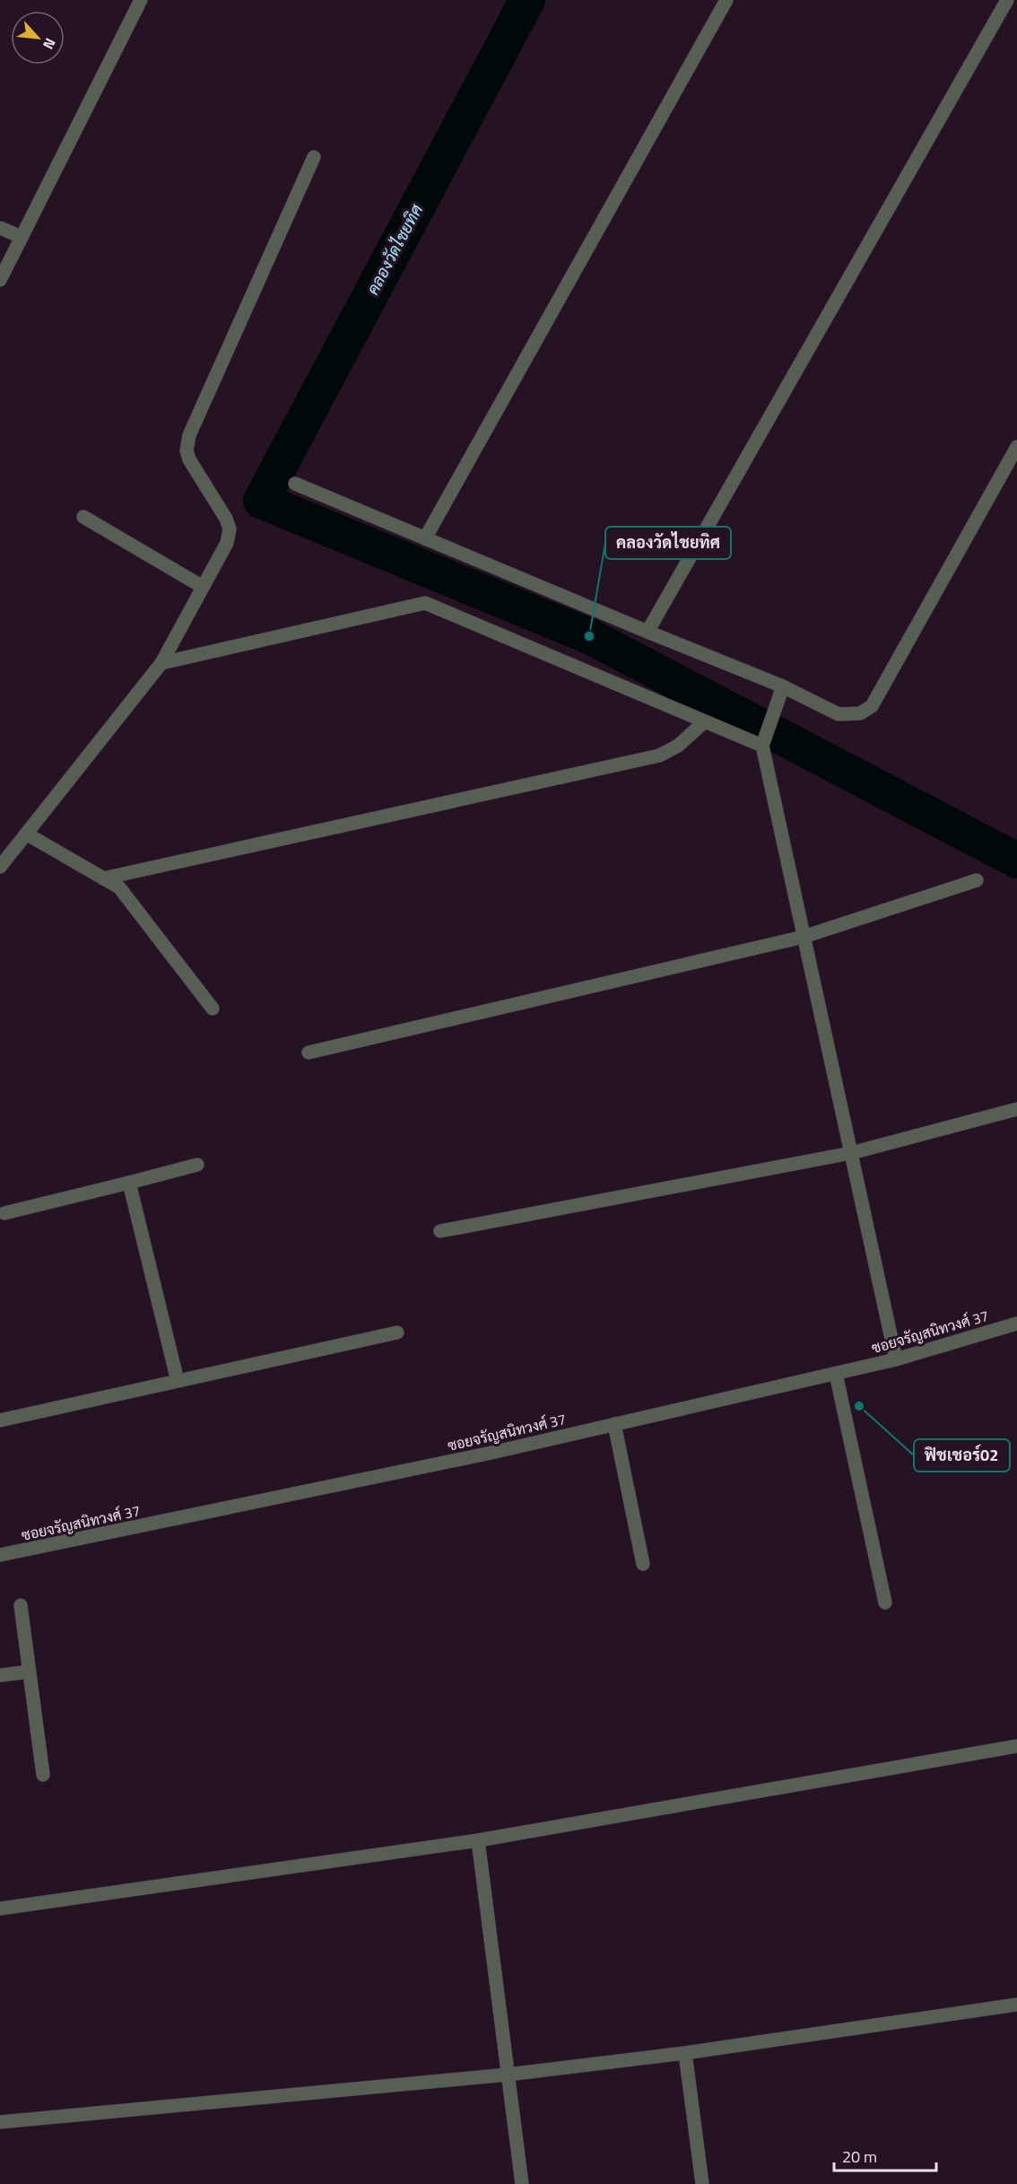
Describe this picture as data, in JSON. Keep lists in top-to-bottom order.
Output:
{
  "streets": {
    "street": ["ซอยจรัญสนิทวงศ์ 37"]
  },
  "water": ["คลองวัดไชยทิศ"],
  "places": ["คลองวัดไชยทิศ", "ฟิชเชอร์02"],
  "scale_bar": "20 m",
  "north": "bottom right"
}
